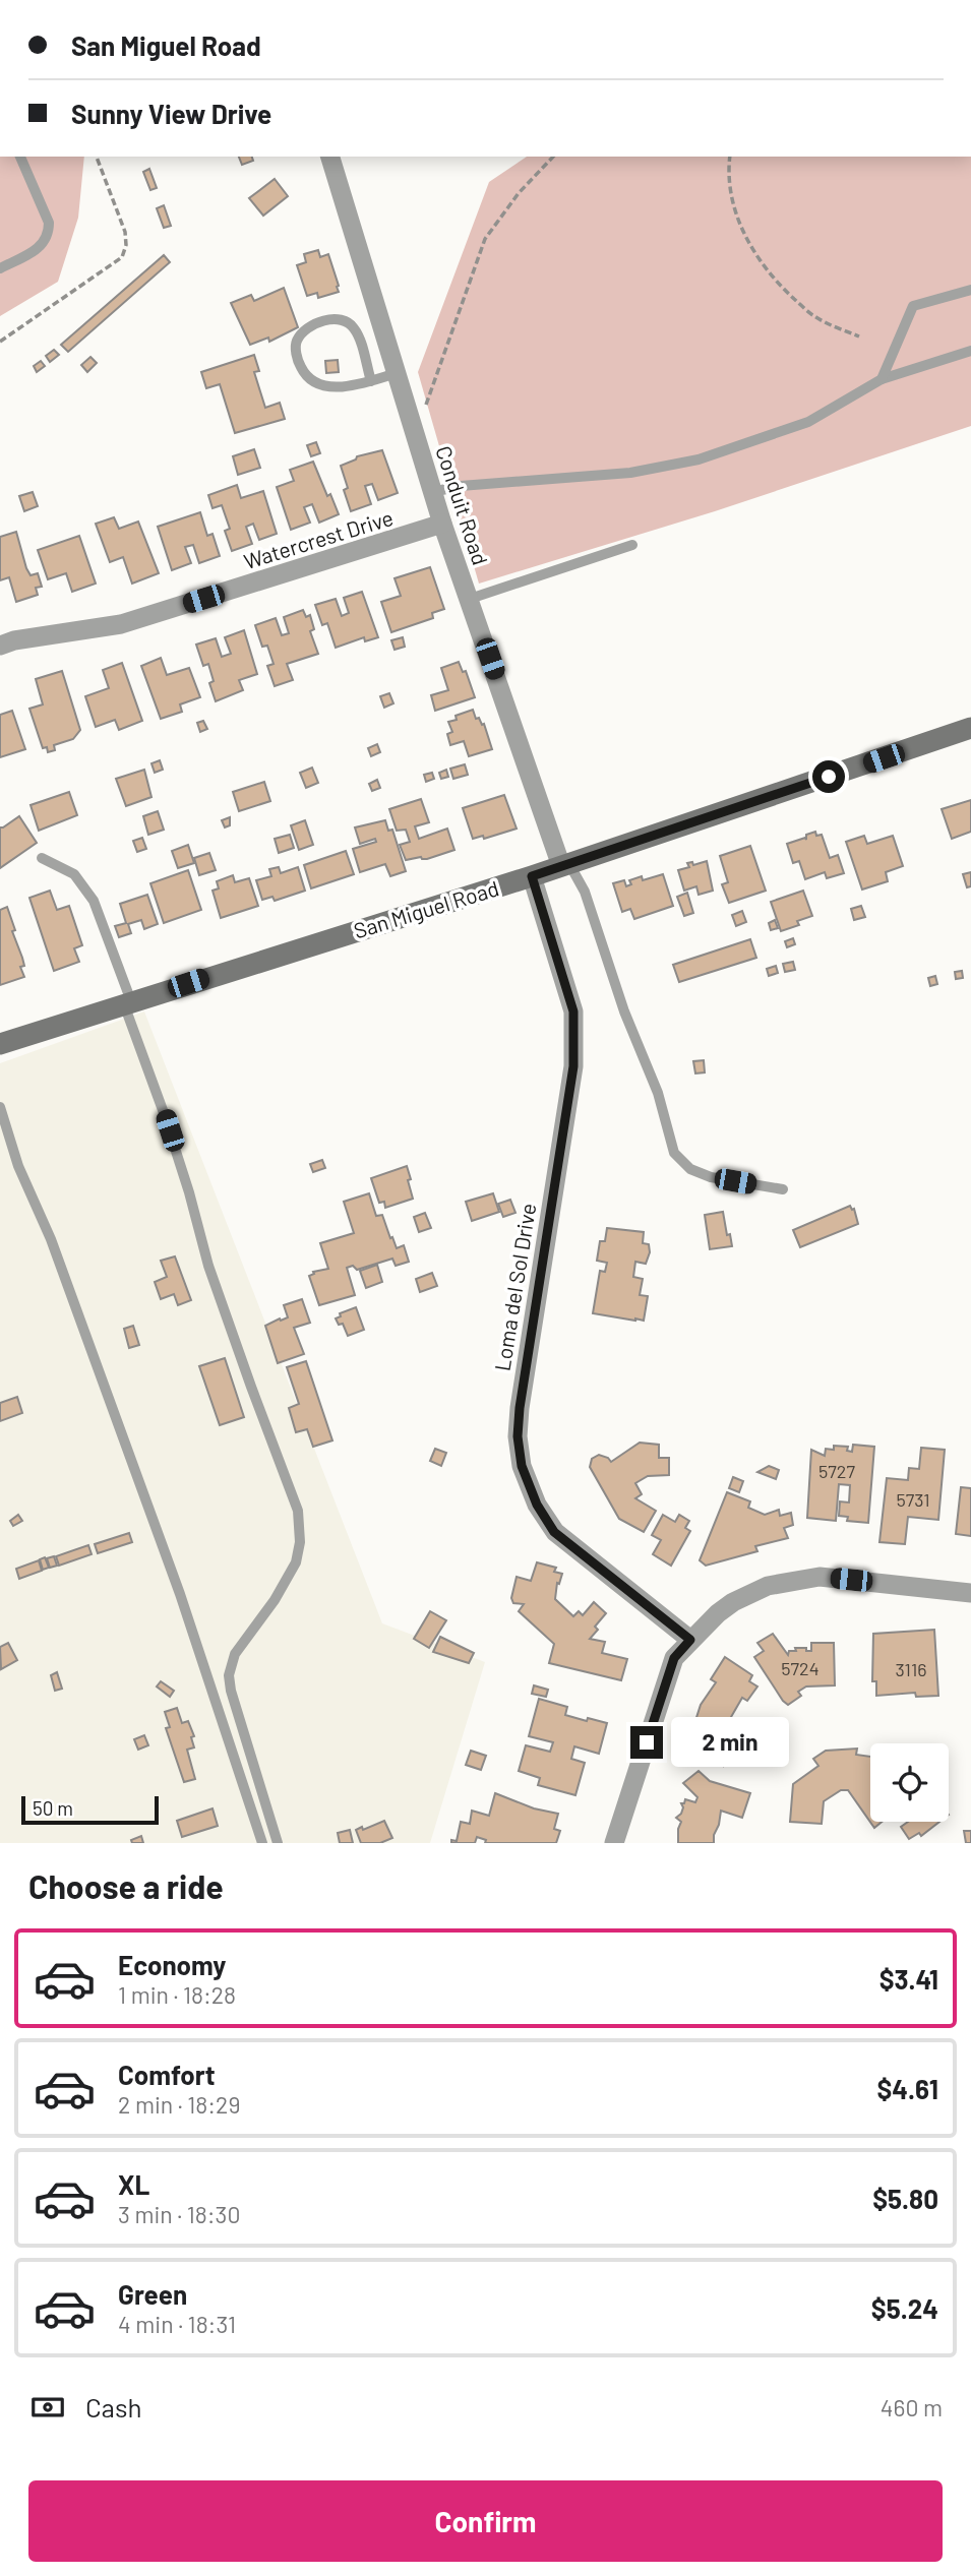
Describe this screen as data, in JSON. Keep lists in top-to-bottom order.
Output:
{
  "streets": {
    "street": [
      "Conduit Road",
      "Watercrest Drive",
      "San Miguel Road",
      "Loma del Sol Drive"
    ]
  },
  "crossings": [
    ["Conduit Road", "Watercrest Drive"],
    ["Conduit Road", "San Miguel Road"],
    ["San Miguel Road", "Loma del Sol Drive"]
  ],
  "house_numbers": [
    "5727",
    "5731",
    "5724",
    "3116"
  ],
  "scale_bar": "50 m",
  "page": {
    "banner": ["San Miguel Road", "Sunny View Drive"],
    "bubble": "2 min",
    "scale": "50 m",
    "heading": "Choose a ride",
    "list": [
      {
        "name": "Economy",
        "note": "1 min · 18:28",
        "value": "$3.41"
      },
      {
        "name": "Comfort",
        "note": "2 min · 18:29",
        "value": "$4.61"
      },
      {
        "name": "XL",
        "note": "3 min · 18:30",
        "value": "$5.80"
      },
      {
        "name": "Green",
        "note": "4 min · 18:31",
        "value": "$5.24"
      }
    ],
    "pay": ["Cash", "460 m"],
    "buttons": "Confirm"
  }
}
